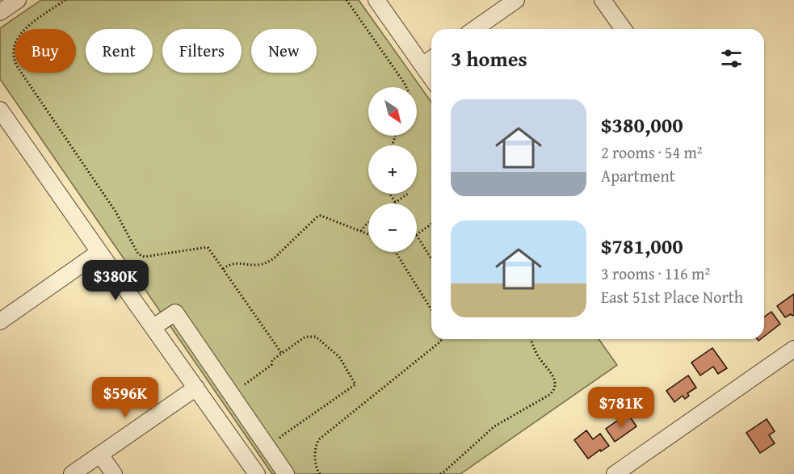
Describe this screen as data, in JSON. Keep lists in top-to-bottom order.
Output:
{
  "north": "bottom right",
  "page": {
    "chip": [
      "Buy",
      "Rent",
      "Filters",
      "New"
    ],
    "heading": "3 homes",
    "map_buttons": ["+", "−"],
    "list": [
      {
        "name": "$380,000",
        "note": "2 rooms · 54 m² · Apartment"
      },
      {
        "name": "$781,000",
        "note": "3 rooms · 116 m² · East 51st Place North"
      }
    ],
    "price": ["$380K", "$596K", "$781K"]
  }
}
